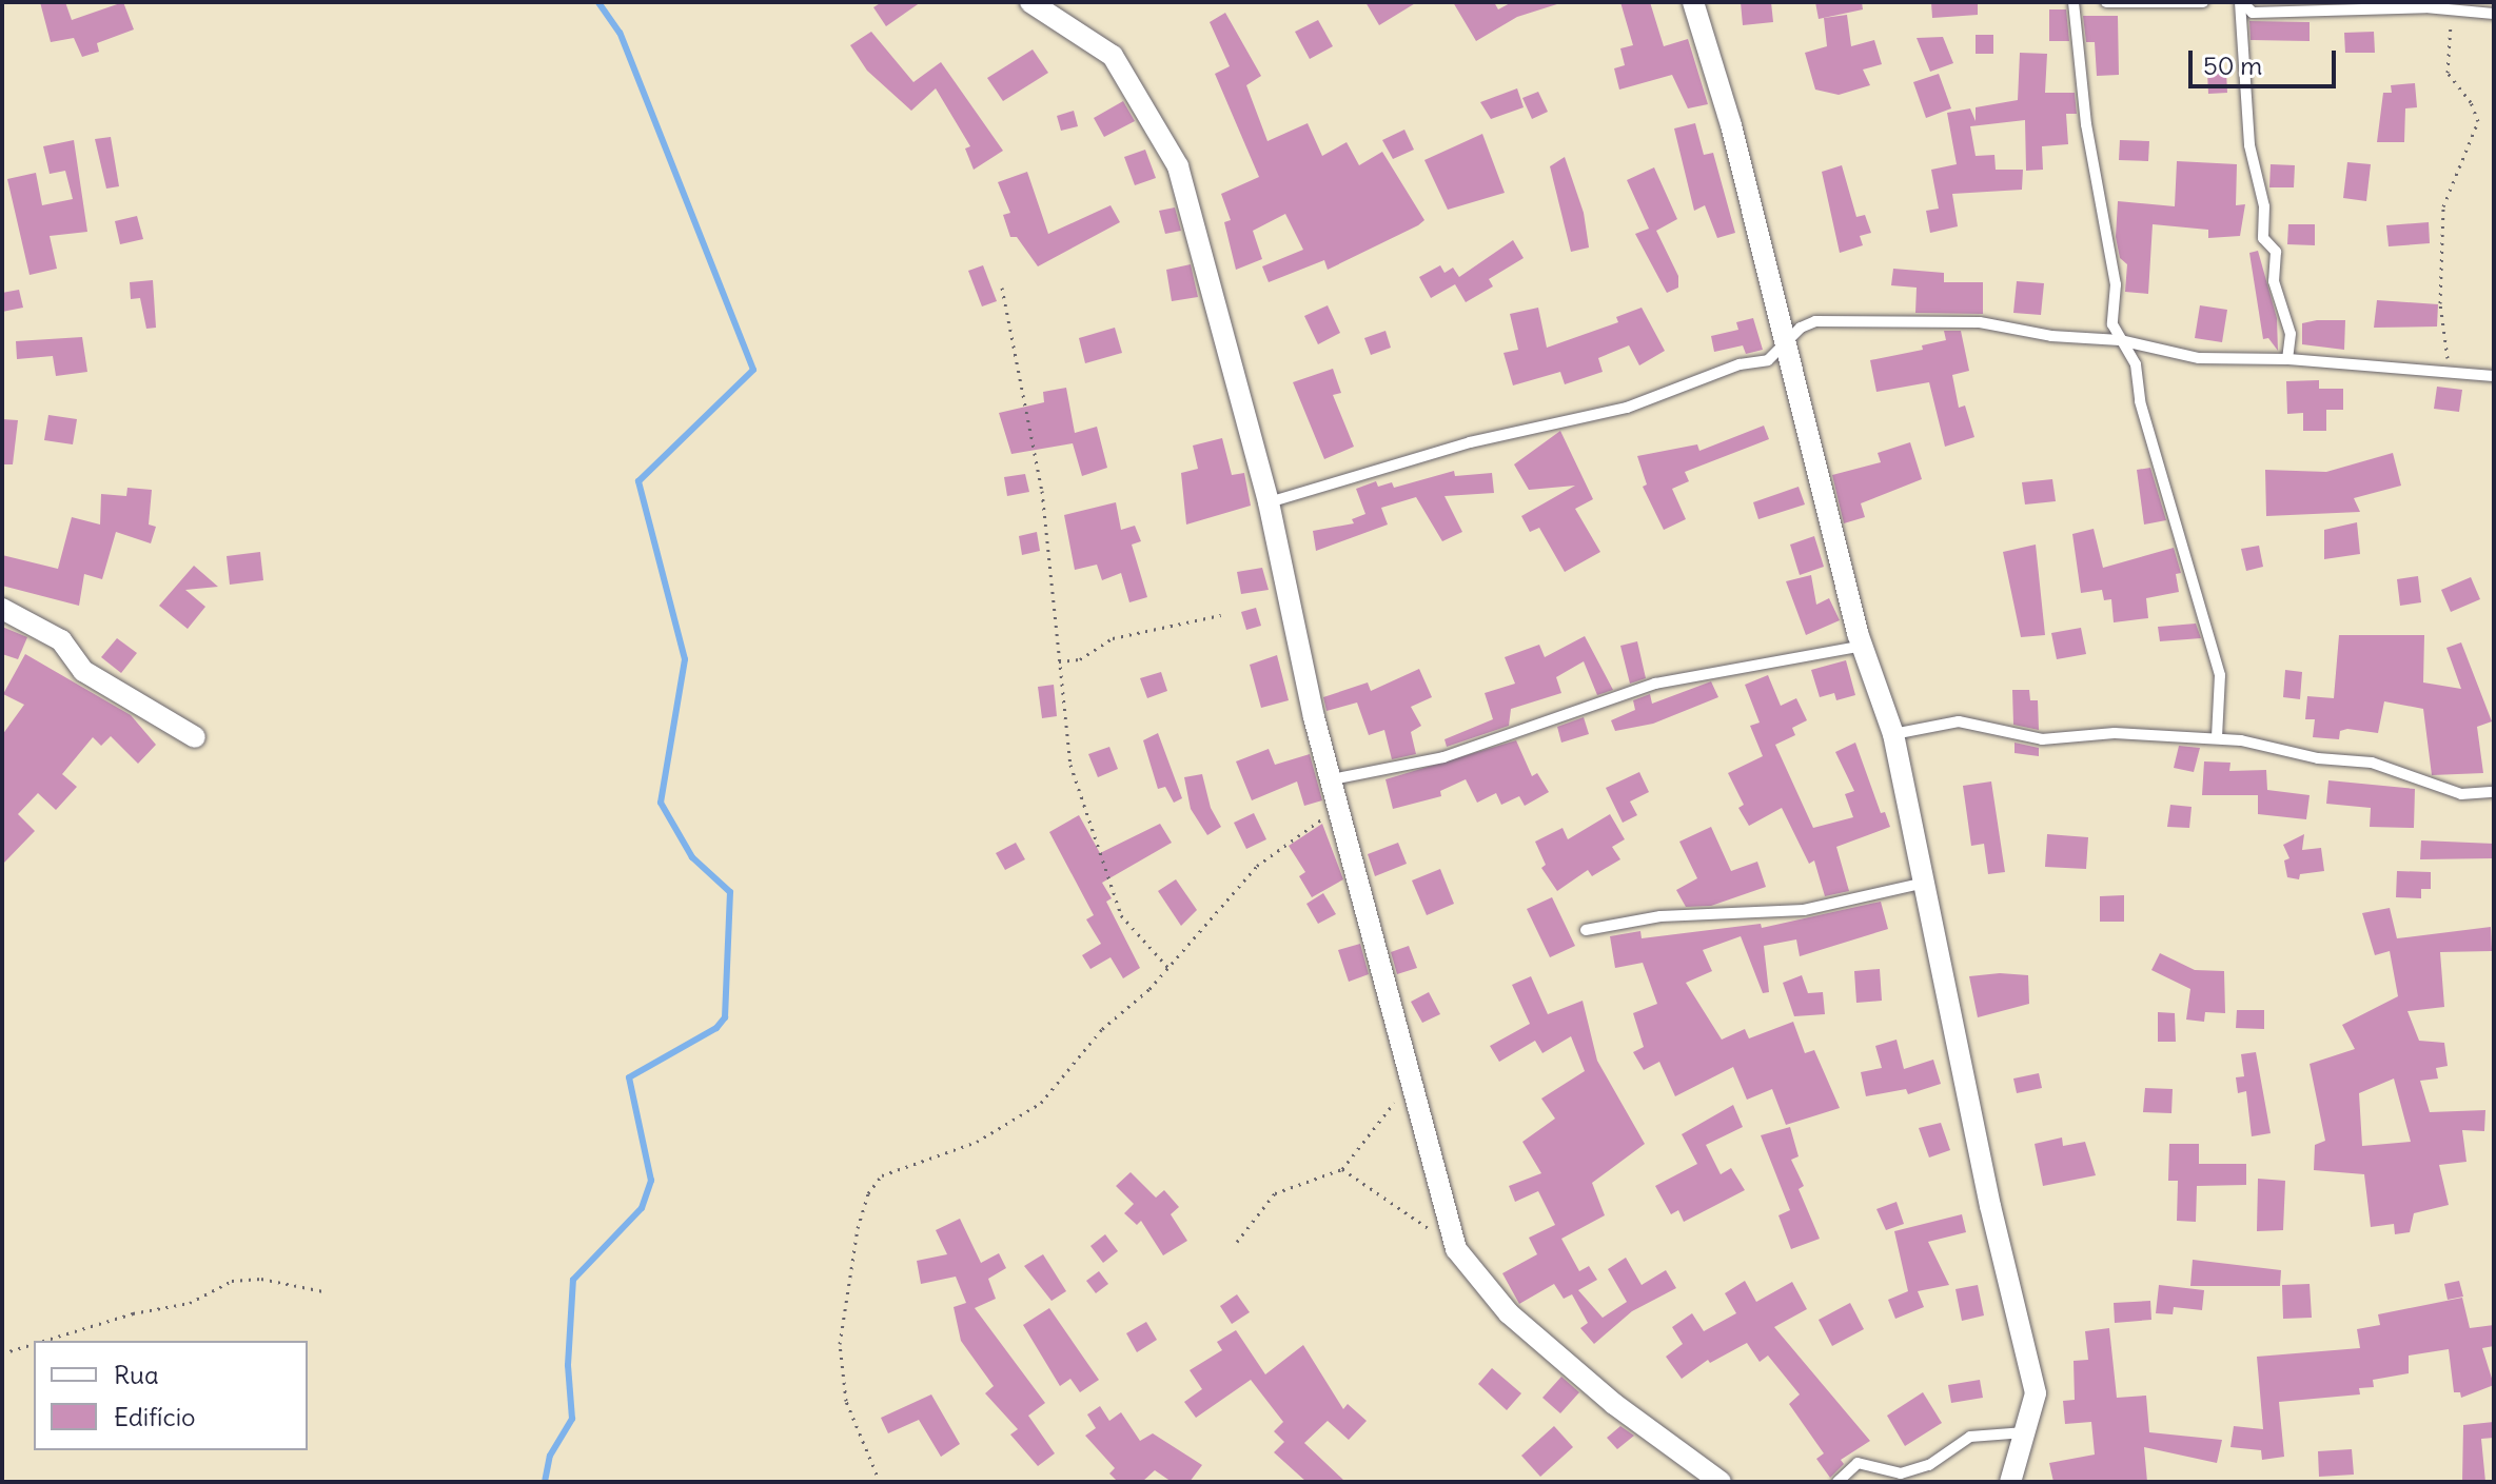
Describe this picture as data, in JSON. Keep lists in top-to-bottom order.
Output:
{
  "legend": ["Rua", "Edifício"],
  "scale_bar": "50 m"
}
